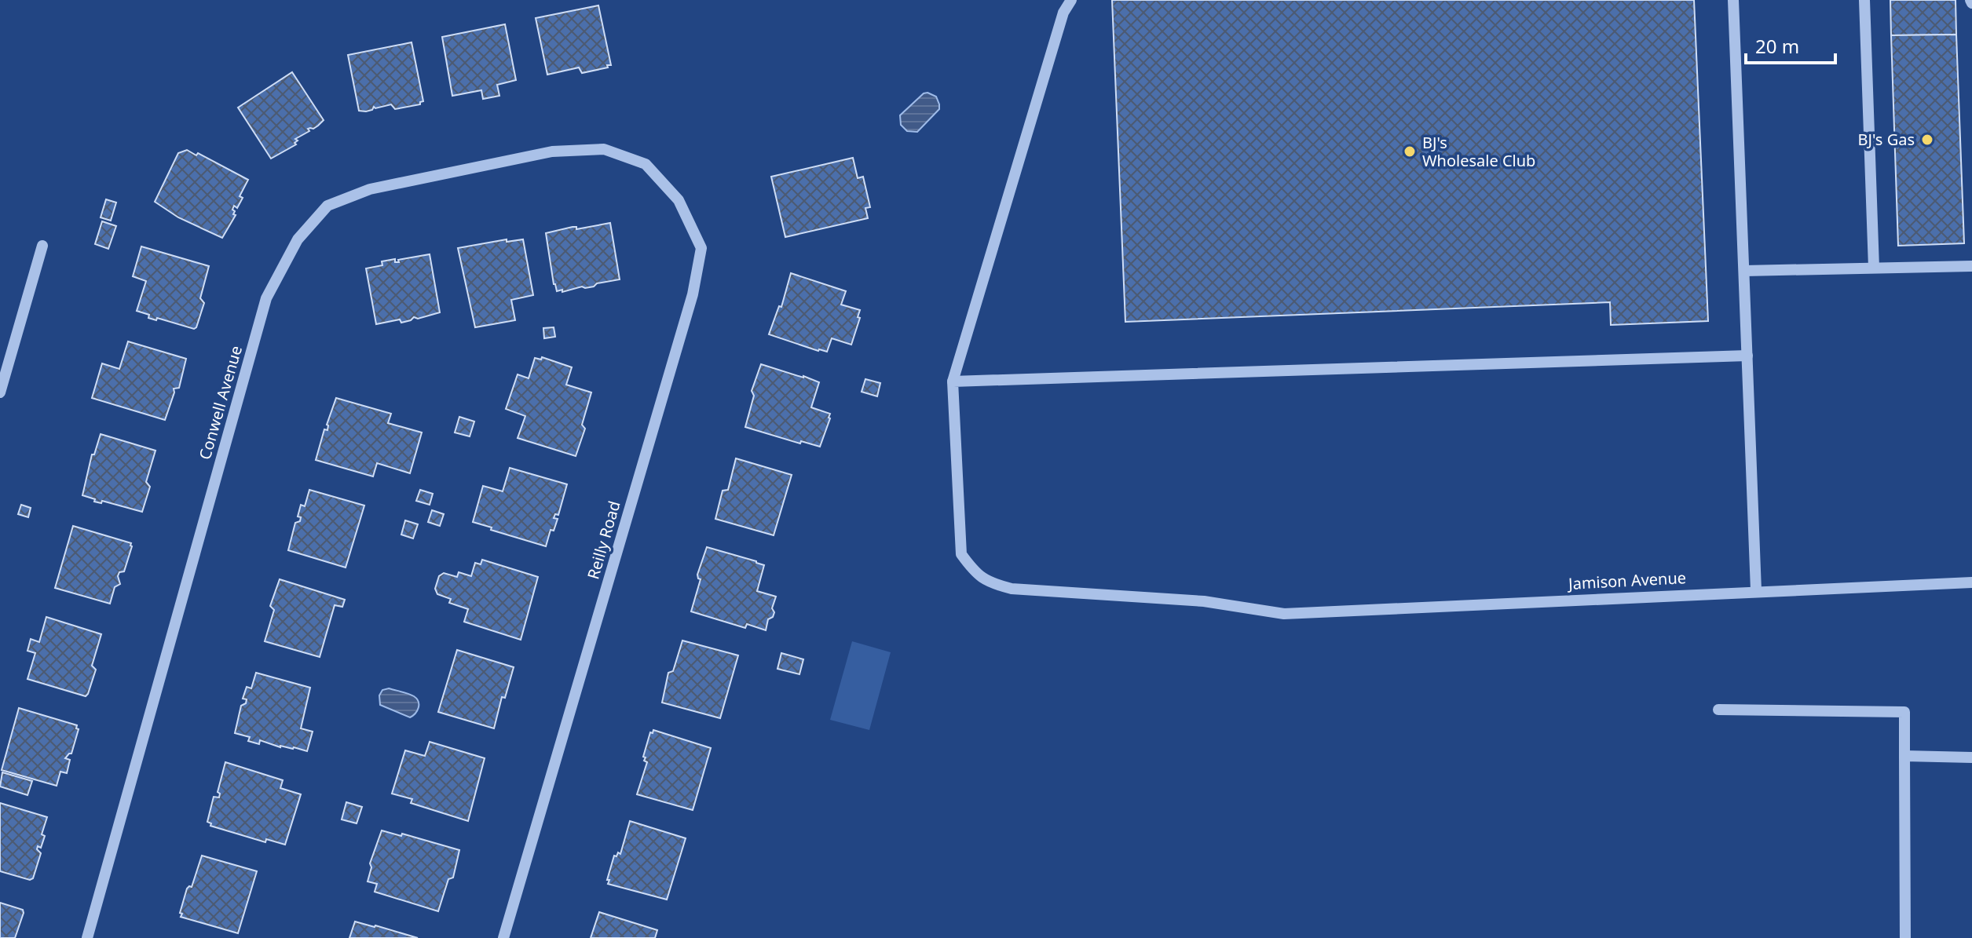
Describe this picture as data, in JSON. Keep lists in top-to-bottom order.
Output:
{
  "streets": {
    "street": ["Conwell Avenue", "Reilly Road", "Jamison Avenue"]
  },
  "crossings": [
    ["Conwell Avenue", "Reilly Road"]
  ],
  "places": ["BJ's Gas", "BJ's Wholesale Club"],
  "scale_bar": "20 m"
}
